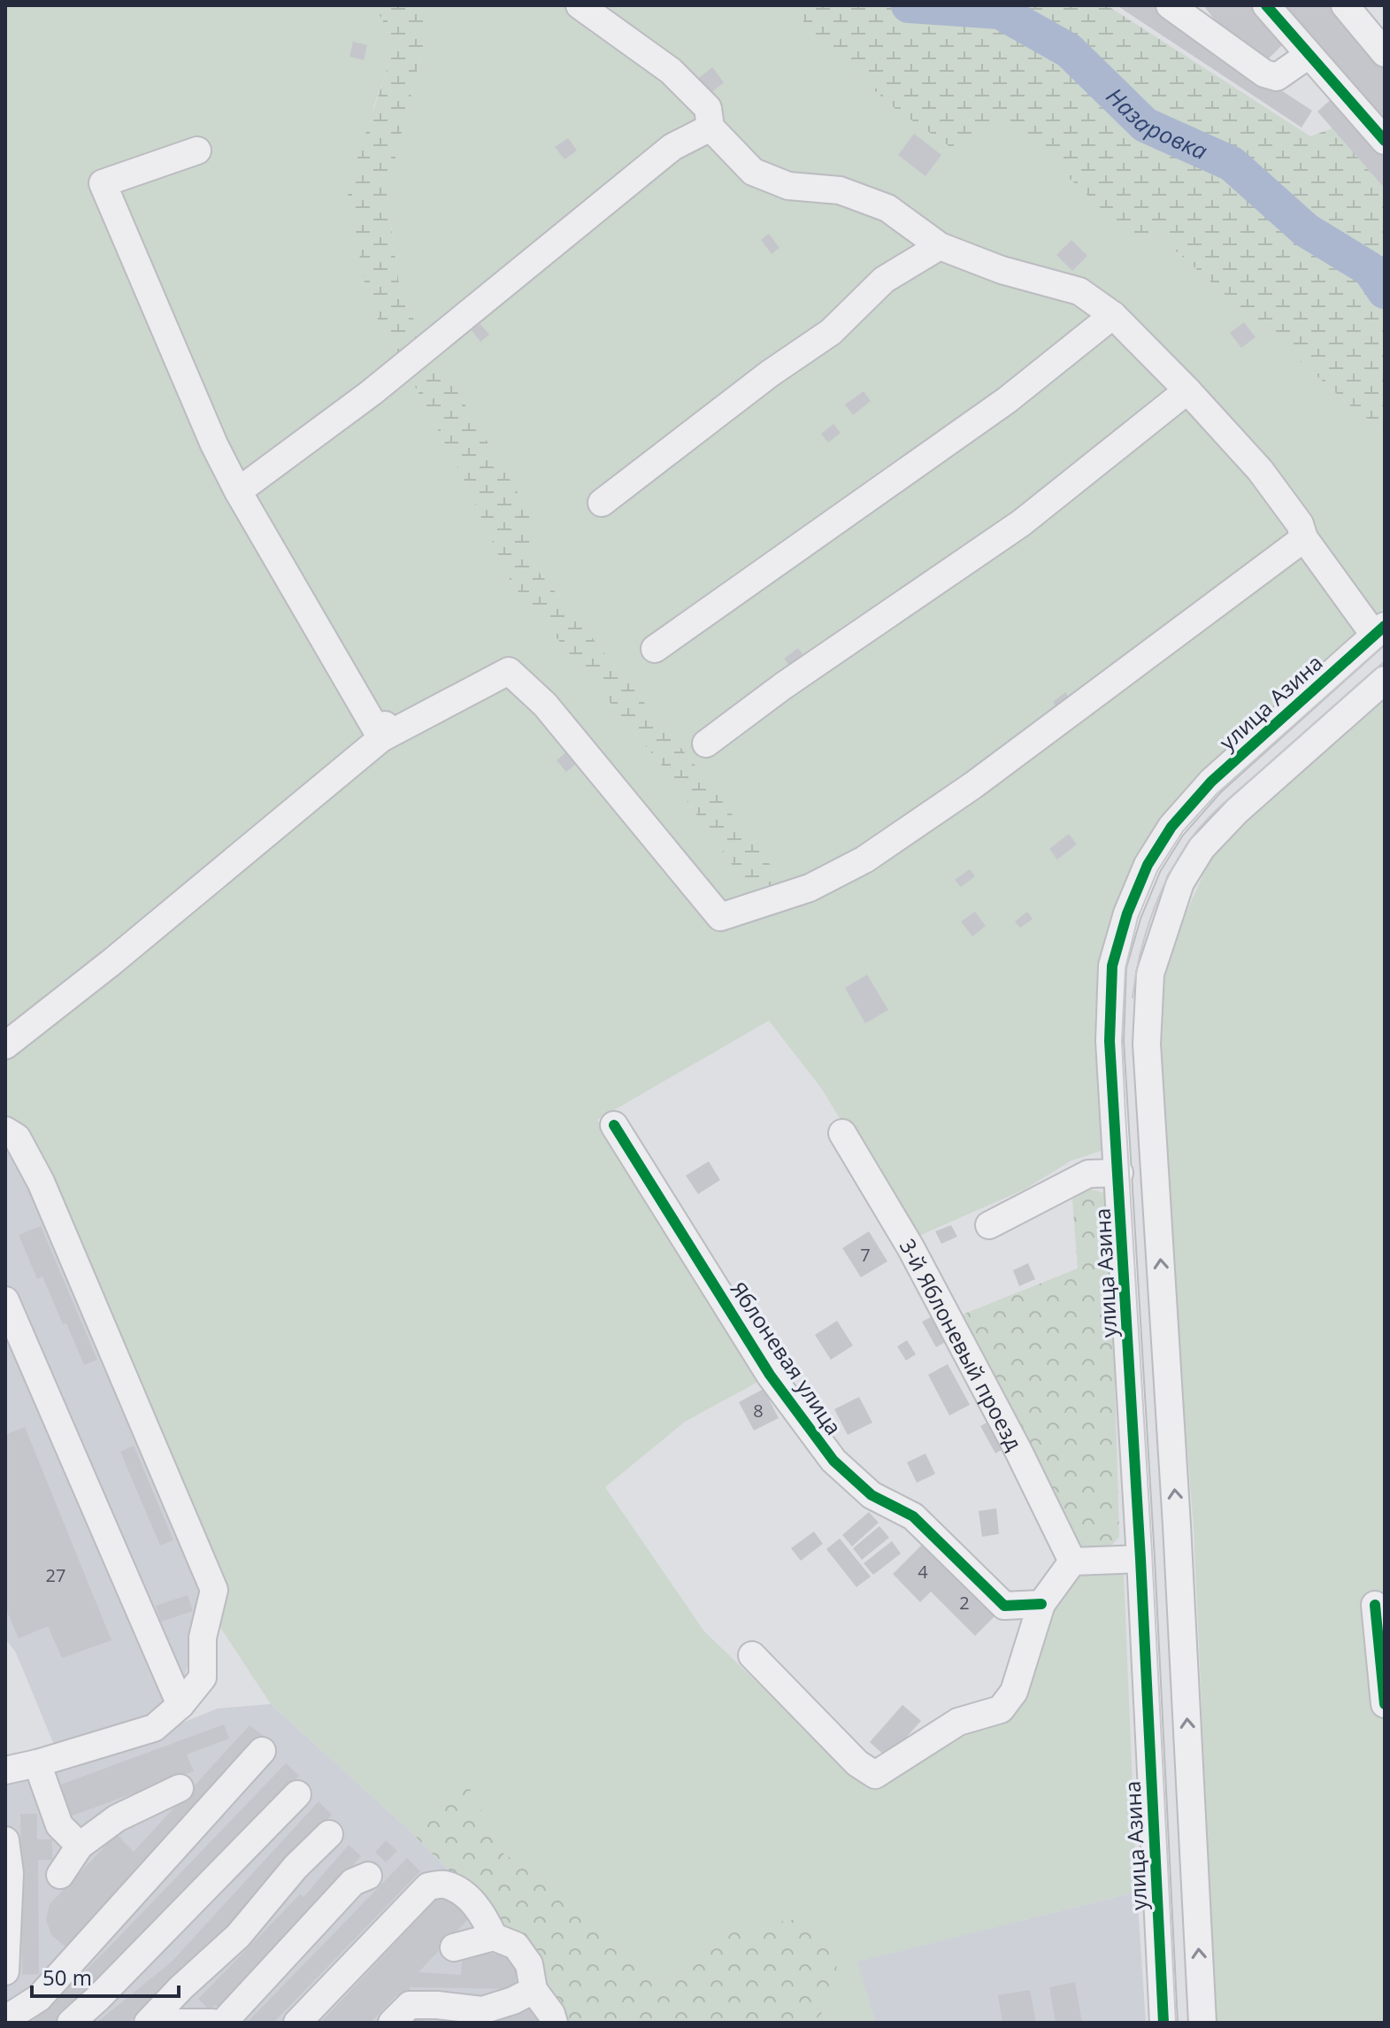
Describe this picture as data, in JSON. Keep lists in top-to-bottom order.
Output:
{
  "streets": {
    "street": ["улица Азина", "3-й Яблоневый проезд", "Яблоневая улица"]
  },
  "water": ["Назаровка"],
  "house_numbers": [
    "7",
    "8",
    "4",
    "27",
    "2"
  ],
  "scale_bar": "50 m"
}
